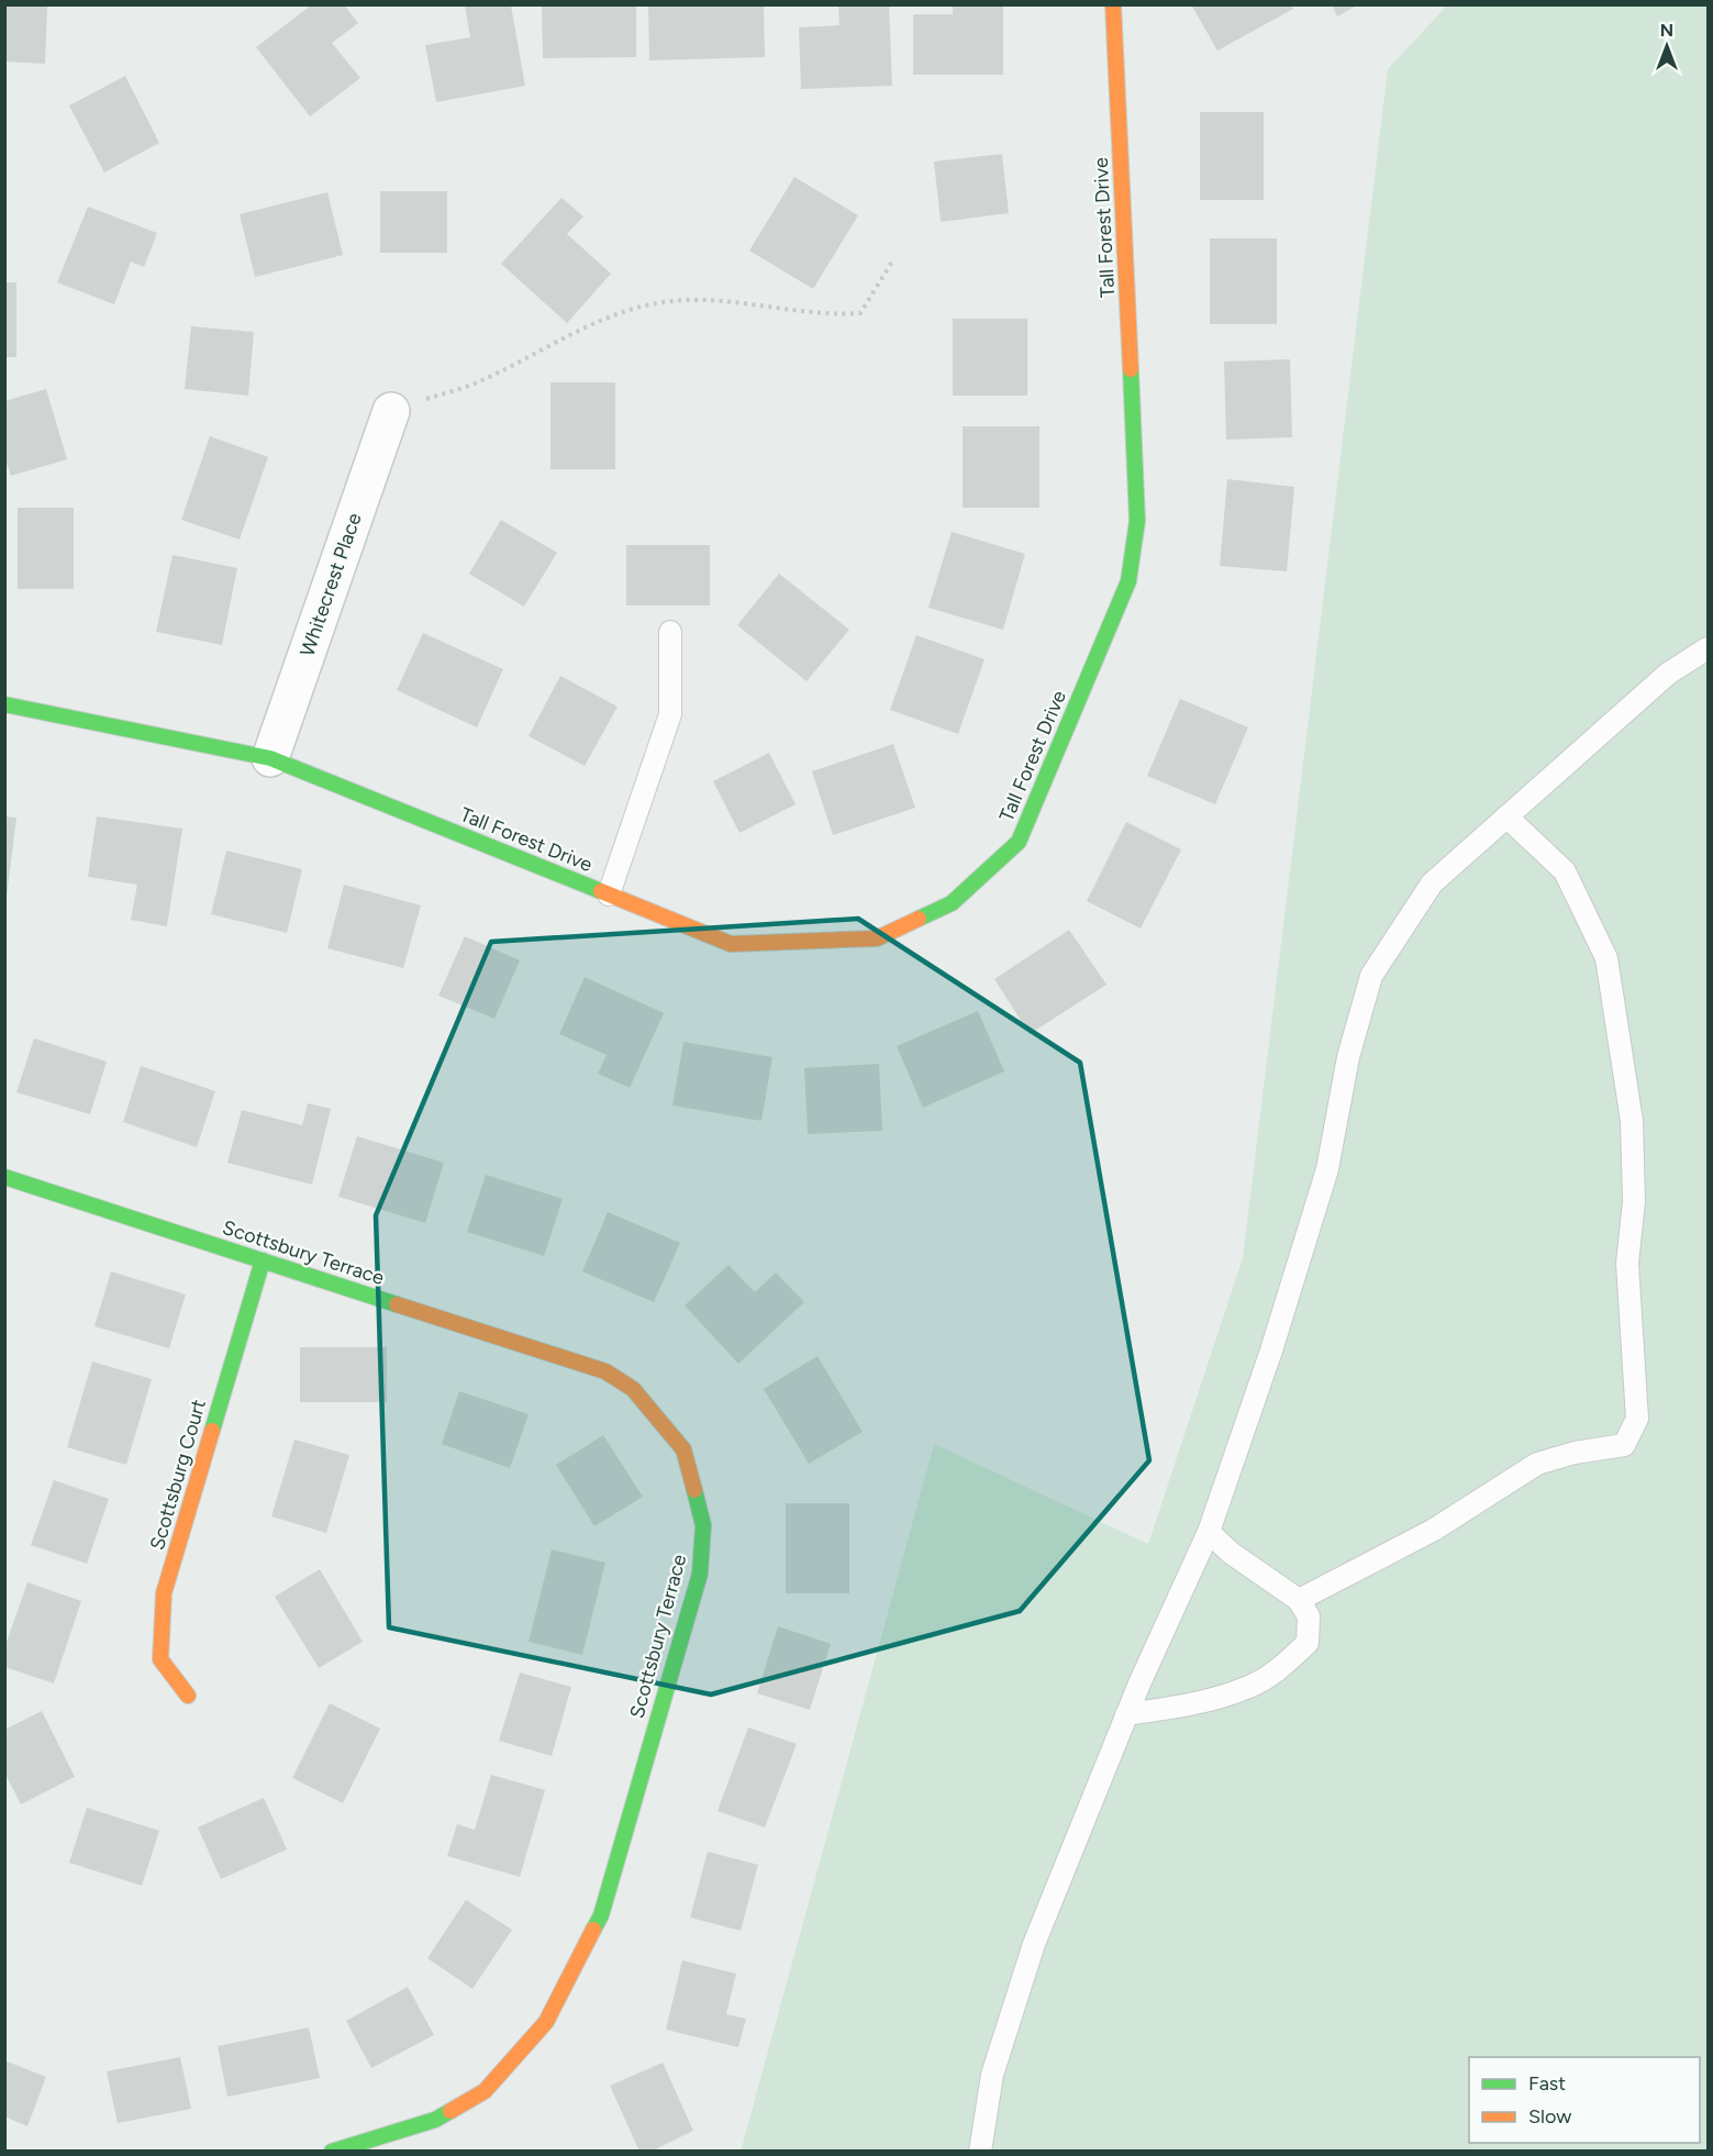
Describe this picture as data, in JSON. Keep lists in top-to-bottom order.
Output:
{
  "streets": {
    "street": [
      "Tall Forest Drive",
      "Whitecrest Place",
      "Scottsbury Terrace",
      "Scottsburg Court"
    ]
  },
  "crossings": [
    ["Tall Forest Drive", "Whitecrest Place"],
    ["Scottsbury Terrace", "Scottsburg Court"]
  ],
  "legend": ["Fast", "Slow"],
  "north": "top"
}
